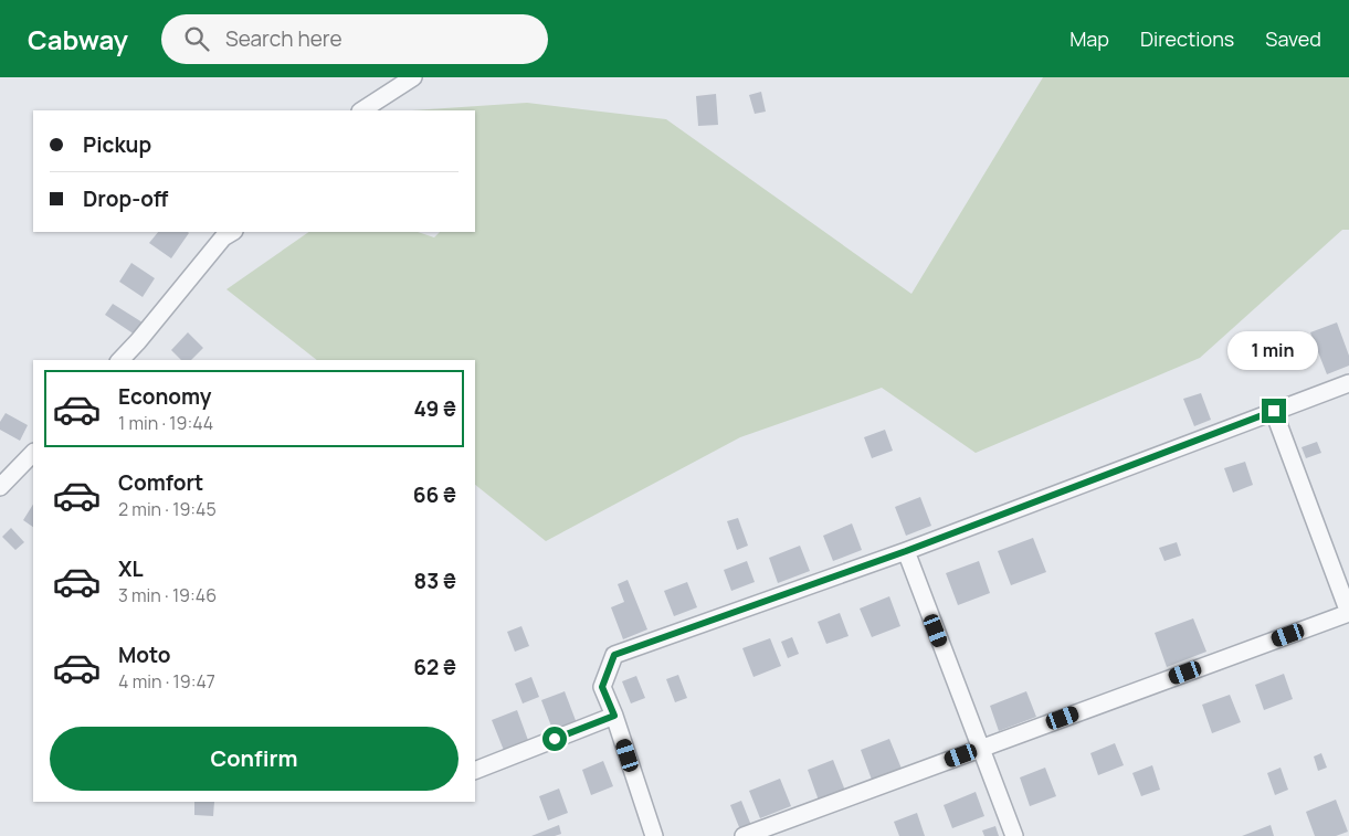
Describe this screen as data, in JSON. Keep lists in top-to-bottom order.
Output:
{
  "page": {
    "header": "Cabway",
    "search": "Search here",
    "nav": ["Map", "Directions", "Saved"],
    "banner": ["Pickup", "Drop-off"],
    "bubble": "1 min",
    "list": [
      {
        "name": "Economy",
        "note": "1 min · 19:44",
        "value": "49 ₴"
      },
      {
        "name": "Comfort",
        "note": "2 min · 19:45",
        "value": "66 ₴"
      },
      {
        "name": "XL",
        "note": "3 min · 19:46",
        "value": "83 ₴"
      },
      {
        "name": "Moto",
        "note": "4 min · 19:47",
        "value": "62 ₴"
      }
    ],
    "buttons": "Confirm"
  }
}
